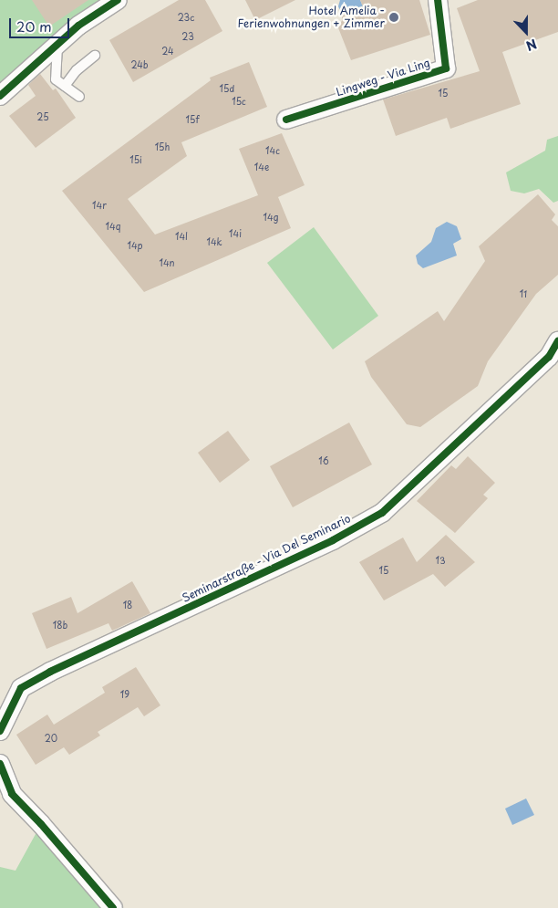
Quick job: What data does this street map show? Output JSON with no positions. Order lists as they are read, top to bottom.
{
  "streets": {
    "street": ["Lingweg - Via Ling", "Seminarstraße - Via Del Seminario"]
  },
  "places": ["Hotel Amelia - Ferienwohnungen + Zimmer"],
  "house_numbers": [
    "23c",
    "23",
    "24",
    "24b",
    "15d",
    "15",
    "15c",
    "25",
    "15f",
    "15h",
    "14c",
    "15i",
    "14e",
    "14r",
    "14g",
    "14q",
    "14i",
    "14l",
    "14k",
    "14p",
    "14n",
    "11",
    "16",
    "13",
    "15",
    "18",
    "18b",
    "19",
    "20"
  ],
  "scale_bar": "20 m",
  "north": "bottom"
}
